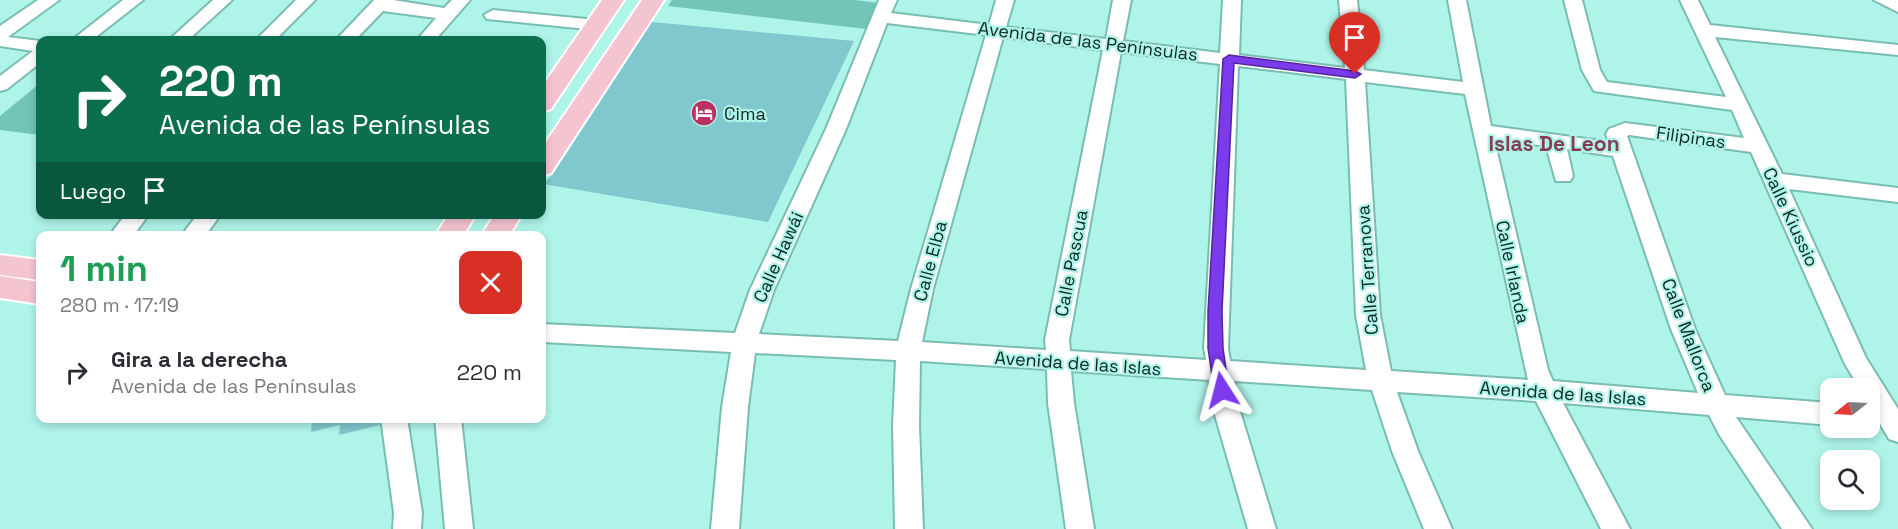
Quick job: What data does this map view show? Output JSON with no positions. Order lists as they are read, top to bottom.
{
  "streets": {
    "street": [
      "Avenida de las Penínsulas",
      "Filipinas",
      "Calle Kiussio",
      "Calle Hawái",
      "Calle Elba",
      "Calle Pascua",
      "Calle Terranova",
      "Calle Irlanda",
      "Calle Mallorca",
      "Avenida de las Islas"
    ]
  },
  "crossings": [
    ["Avenida de las Penínsulas", "Calle Hawái"],
    ["Avenida de las Penínsulas", "Calle Elba"],
    ["Avenida de las Penínsulas", "Calle Pascua"],
    ["Avenida de las Penínsulas", "Calle Terranova"],
    ["Avenida de las Penínsulas", "Calle Irlanda"],
    ["Filipinas", "Calle Kiussio"],
    ["Filipinas", "Calle Irlanda"],
    ["Filipinas", "Calle Mallorca"],
    ["Calle Hawái", "Avenida de las Islas"],
    ["Calle Elba", "Avenida de las Islas"],
    ["Calle Pascua", "Avenida de las Islas"],
    ["Calle Terranova", "Avenida de las Islas"],
    ["Calle Irlanda", "Avenida de las Islas"],
    ["Calle Mallorca", "Avenida de las Islas"]
  ],
  "districts": ["Islas De Leon"],
  "places": {
    "hotel": ["Cima"]
  },
  "north": "left",
  "page": {
    "turn": ["220 m", "Avenida de las Penínsulas"],
    "then": "Luego",
    "heading": ["1 min", "280 m · 17:19"],
    "list": [
      {
        "name": "Gira a la derecha",
        "note": "Avenida de las Penínsulas",
        "value": "220 m"
      }
    ]
  }
}
